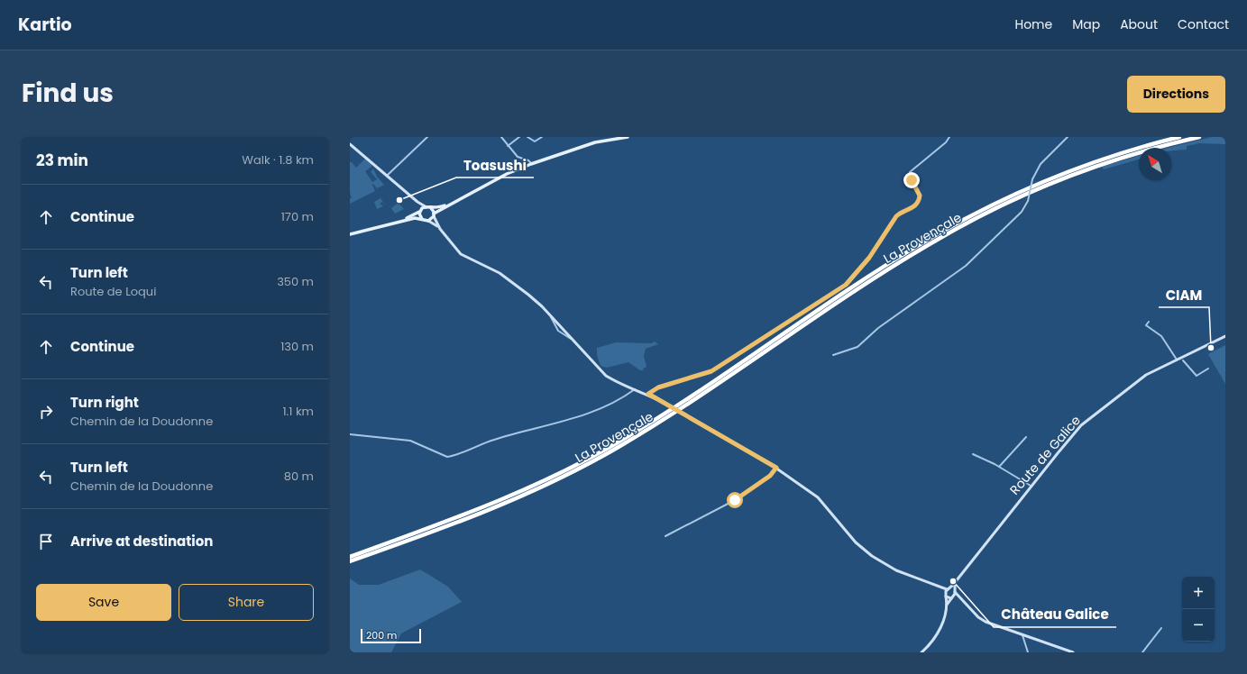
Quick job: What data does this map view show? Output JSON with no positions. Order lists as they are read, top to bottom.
{
  "streets": {
    "highway": ["La Provençale"],
    "street": ["Route de Galice"]
  },
  "places": ["Toasushi", "CIAM", "Château Galice"],
  "scale_bar": "200 m",
  "north": "top left",
  "page": {
    "header": "Kartio",
    "nav": [
      "Home",
      "Map",
      "About",
      "Contact"
    ],
    "title": "Find us",
    "buttons": [
      "Directions",
      ["Save", "Share"]
    ],
    "heading": ["23 min", "Walk · 1.8 km"],
    "list": [
      ["Continue", "170 m"],
      ["Turn left", "Route de Loqui", "350 m"],
      ["Continue", "130 m"],
      ["Turn right", "Chemin de la Doudonne", "1.1 km"],
      ["Turn left", "Chemin de la Doudonne", "80 m"],
      "Arrive at destination"
    ],
    "map_buttons": ["+", "−"],
    "scale": "200 m"
  }
}
